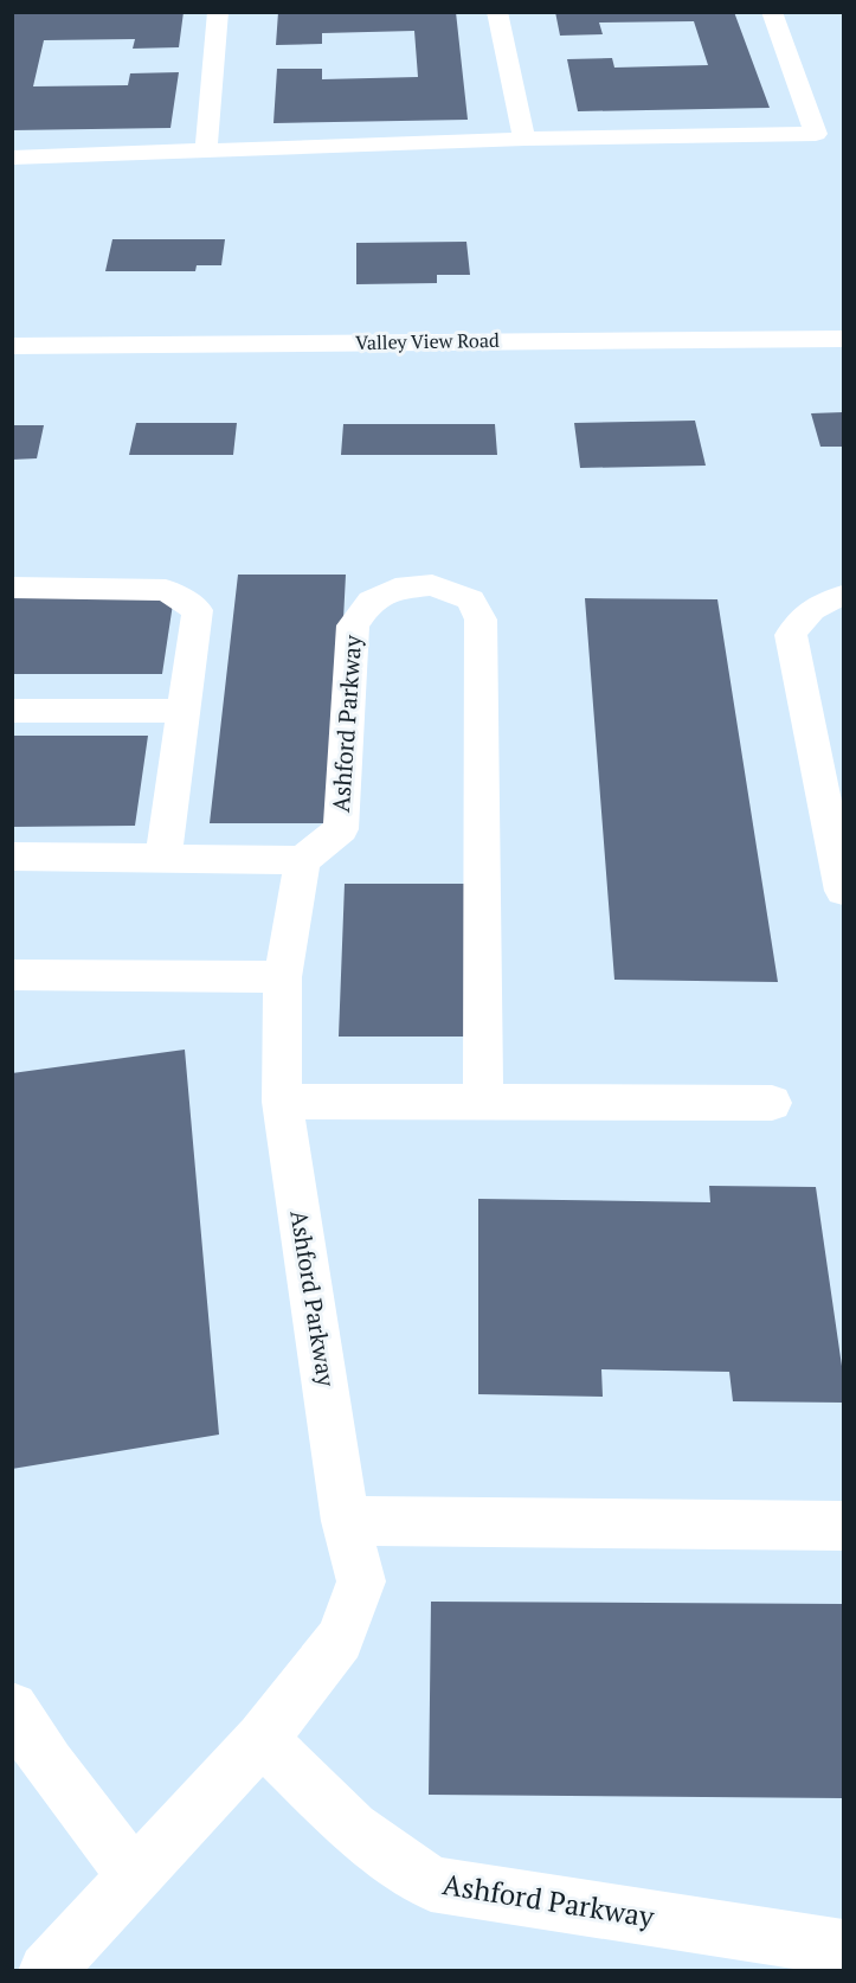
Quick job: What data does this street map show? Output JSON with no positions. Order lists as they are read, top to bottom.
{
  "streets": {
    "street": ["Valley View Road", "Ashford Parkway"]
  }
}
